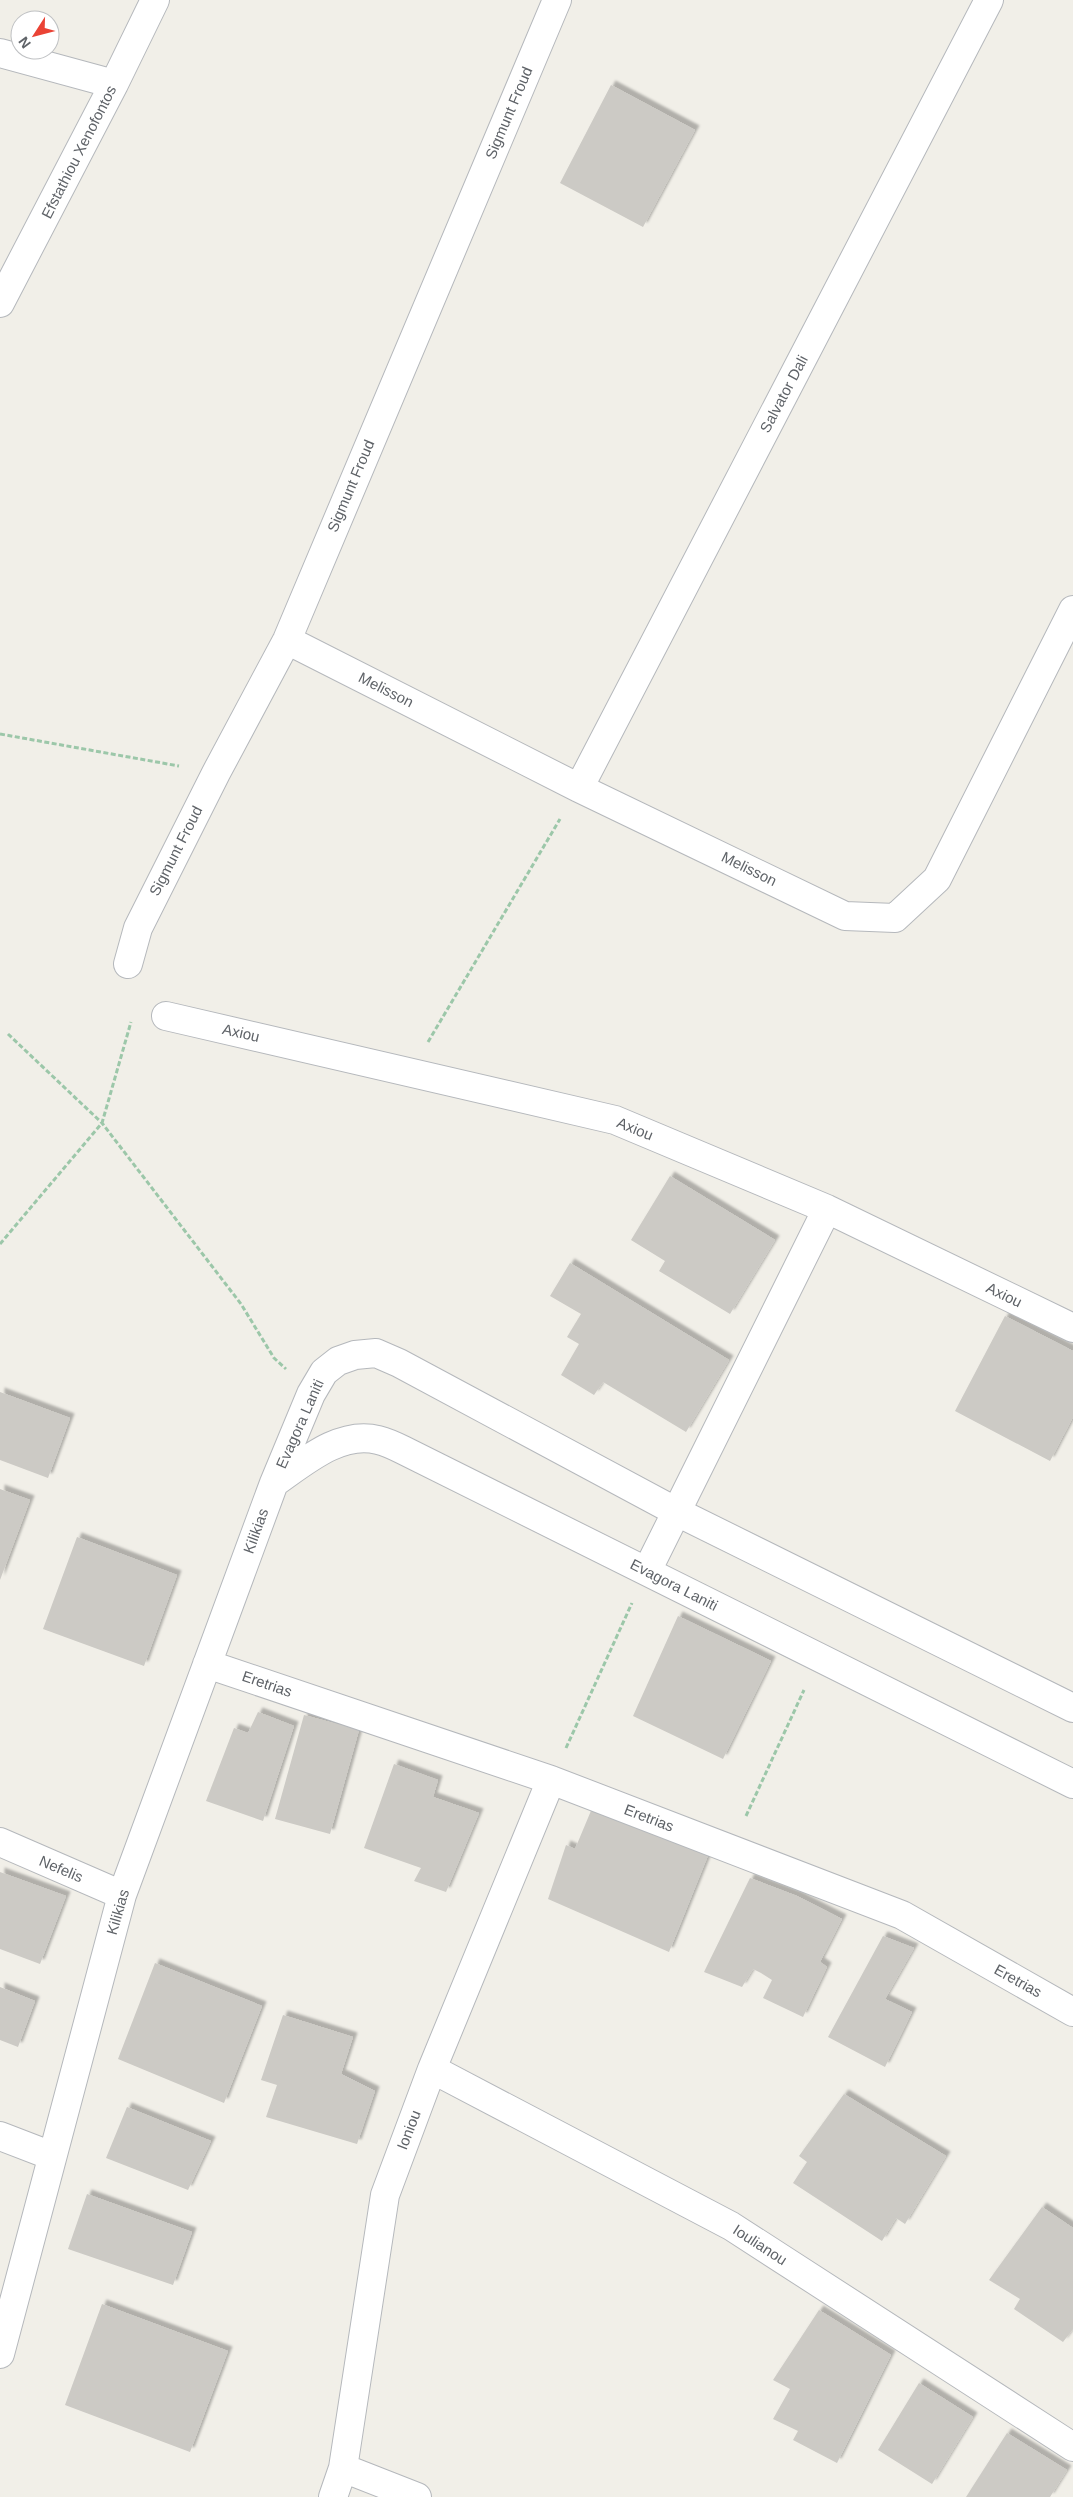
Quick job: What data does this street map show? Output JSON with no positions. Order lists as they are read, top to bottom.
{
  "streets": {
    "street": [
      "Sigmunt Froud",
      "Efstathiou Xenofontos",
      "Salvator Dali",
      "Melisson",
      "Axiou",
      "Evagora Laniti",
      "Kilikias",
      "Eretrias",
      "Nefelis",
      "Ioniou",
      "Ioulianou"
    ]
  },
  "crossings": [
    ["Sigmunt Froud", "Melisson"],
    ["Salvator Dali", "Melisson"],
    ["Evagora Laniti", "Kilikias"],
    ["Kilikias", "Eretrias"],
    ["Kilikias", "Nefelis"],
    ["Eretrias", "Ioniou"],
    ["Ioniou", "Ioulianou"]
  ],
  "north": "bottom left"
}
